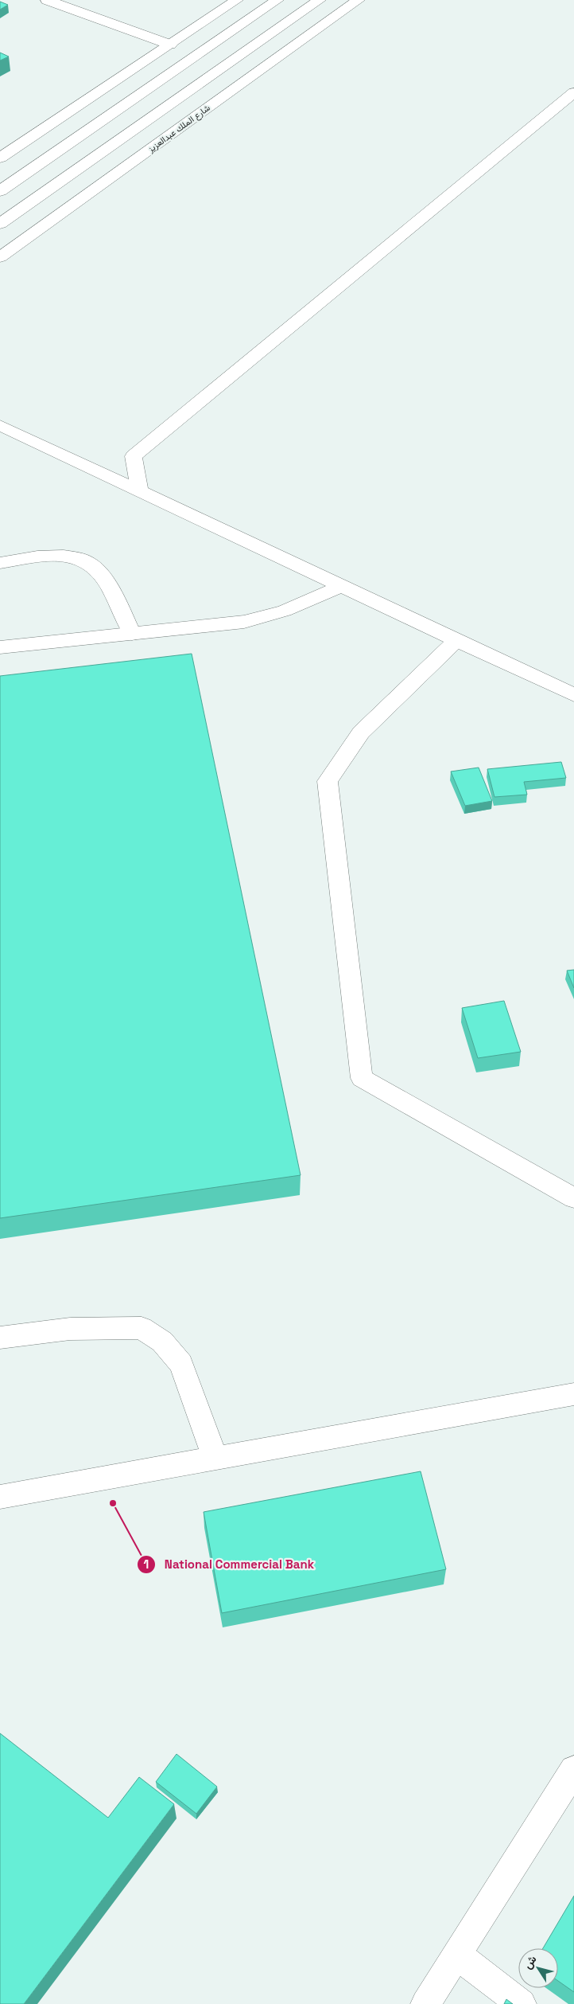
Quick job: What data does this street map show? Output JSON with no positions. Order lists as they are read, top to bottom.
{
  "streets": {
    "street": ["شارع الملك عبدالعزيز"]
  },
  "places": ["National Commercial Bank"],
  "north": "top left"
}
